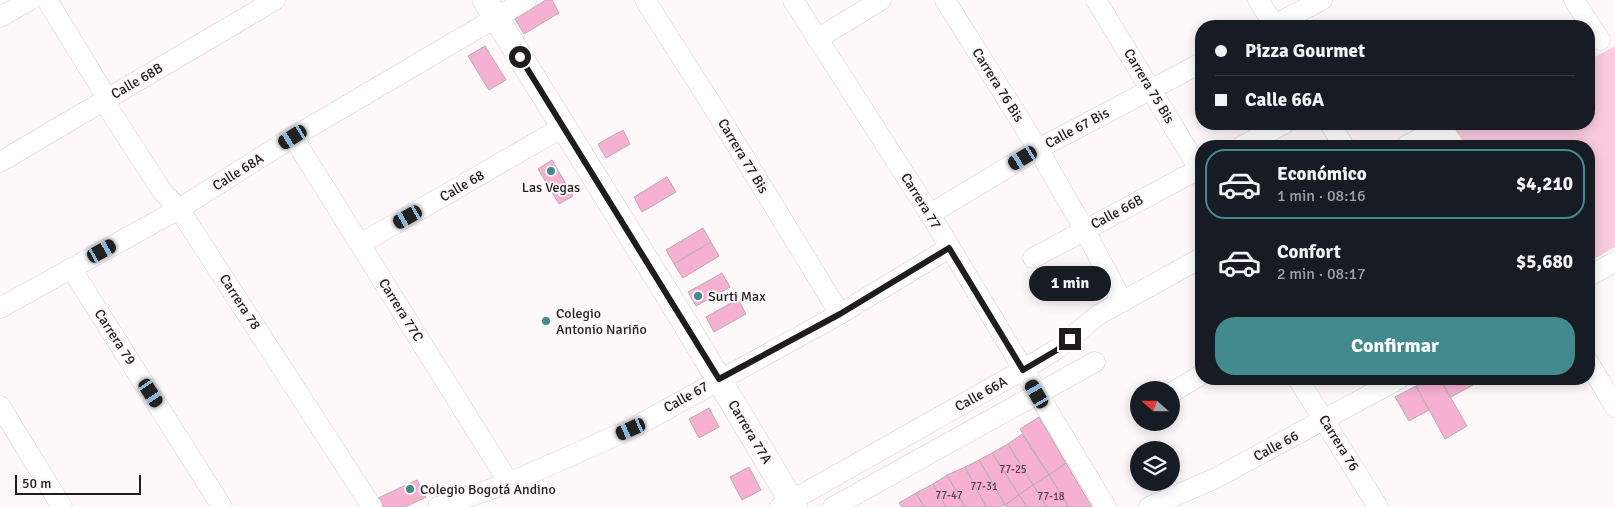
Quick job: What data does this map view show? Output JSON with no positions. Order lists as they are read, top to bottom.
{
  "streets": {
    "main road": ["Carrera 77A"],
    "street": [
      "Calle 68B",
      "Carrera 76 Bis",
      "Carrera 75 Bis",
      "Calle 67 Bis",
      "Carrera 77 Bis",
      "Calle 68A",
      "Calle 68",
      "Carrera 77",
      "Calle 66B",
      "Carrera 78",
      "Carrera 77C",
      "Carrera 79",
      "Calle 66A",
      "Calle 67",
      "Carrera 76",
      "Calle 66"
    ]
  },
  "crossings": [
    ["Calle 68B", "Carrera 78"],
    ["Carrera 76 Bis", "Calle 67 Bis"],
    ["Carrera 76 Bis", "Calle 66B"],
    ["Carrera 76 Bis", "Calle 66A"],
    ["Carrera 75 Bis", "Calle 67 Bis"],
    ["Calle 67 Bis", "Carrera 77"],
    ["Carrera 77 Bis", "Calle 67"],
    ["Calle 68A", "Carrera 78"],
    ["Calle 68A", "Carrera 77C"],
    ["Calle 68A", "Carrera 79"],
    ["Calle 68A", "Carrera 77A"],
    ["Calle 68", "Carrera 77C"],
    ["Calle 68", "Carrera 77A"],
    ["Carrera 77", "Calle 66A"],
    ["Carrera 77", "Calle 67"],
    ["Carrera 77C", "Calle 67"],
    ["Calle 66A", "Carrera 77A"],
    ["Calle 67", "Carrera 77A"],
    ["Carrera 76", "Calle 66"]
  ],
  "places": [
    "Las Vegas",
    "Surti Max",
    "Colegio Antonio Nariño",
    "Colegio Bogotá Andino"
  ],
  "house_numbers": [
    "77-25",
    "77-31",
    "77-47",
    "77-18"
  ],
  "scale_bar": "50 m",
  "north": "left",
  "page": {
    "banner": ["Pizza Gourmet", "Calle 66A"],
    "list": [
      {
        "name": "Económico",
        "note": "1 min · 08:16",
        "value": "$4,210"
      },
      {
        "name": "Confort",
        "note": "2 min · 08:17",
        "value": "$5,680"
      }
    ],
    "bubble": "1 min",
    "buttons": "Confirmar",
    "scale": "50 m"
  }
}
